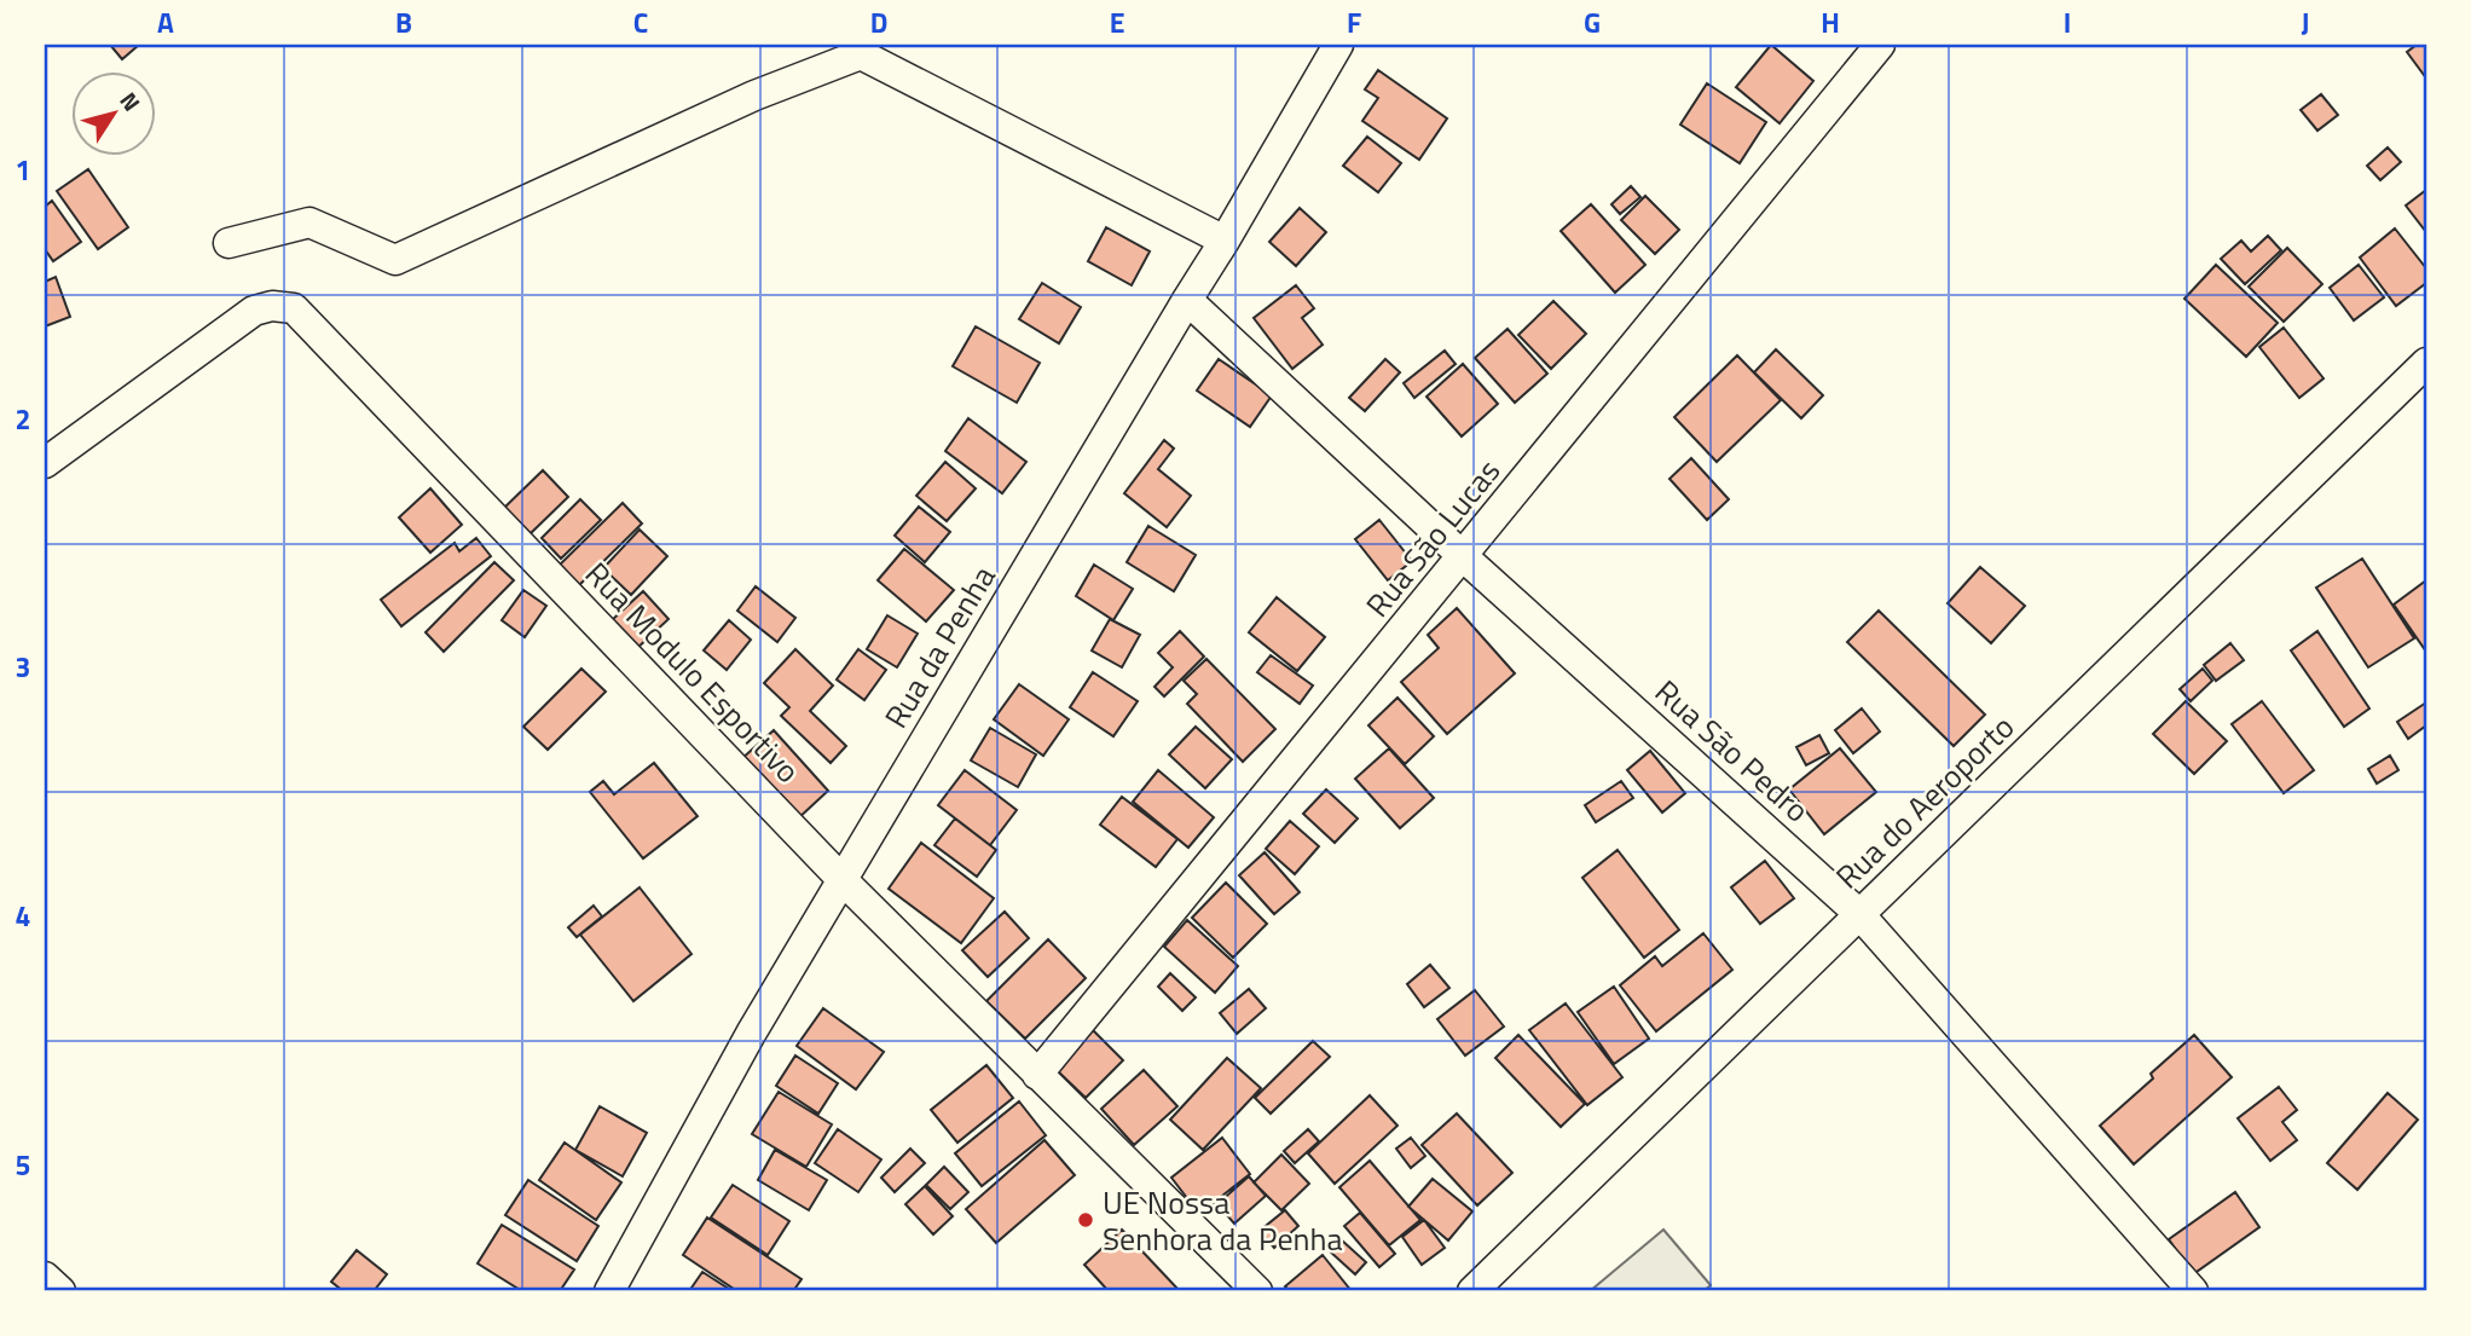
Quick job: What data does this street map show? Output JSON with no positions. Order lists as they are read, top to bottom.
{
  "streets": {
    "street": [
      "Rua São Lucas",
      "Rua da Penha",
      "Rua Modulo Esportivo",
      "Rua São Pedro",
      "Rua do Aeroporto"
    ]
  },
  "crossings": [
    ["Rua São Lucas", "Rua Modulo Esportivo"],
    ["Rua São Lucas", "Rua São Pedro"],
    ["Rua da Penha", "Rua Modulo Esportivo"],
    ["Rua da Penha", "Rua São Pedro"],
    ["Rua São Pedro", "Rua do Aeroporto"]
  ],
  "places": ["UE Nossa Senhora da Penha"],
  "north": "top right",
  "grid": {
    "columns": [
      "A",
      "B",
      "C",
      "D",
      "E",
      "F",
      "G",
      "H",
      "I",
      "J"
    ],
    "rows": [
      "1",
      "2",
      "3",
      "4",
      "5"
    ]
  }
}
